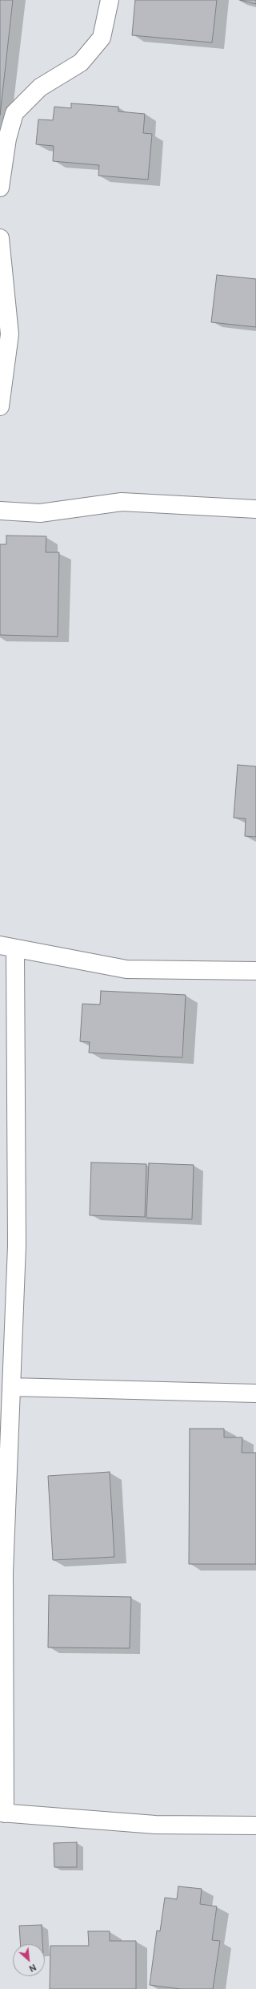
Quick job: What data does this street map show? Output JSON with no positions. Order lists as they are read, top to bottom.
{
  "north": "bottom right"
}
